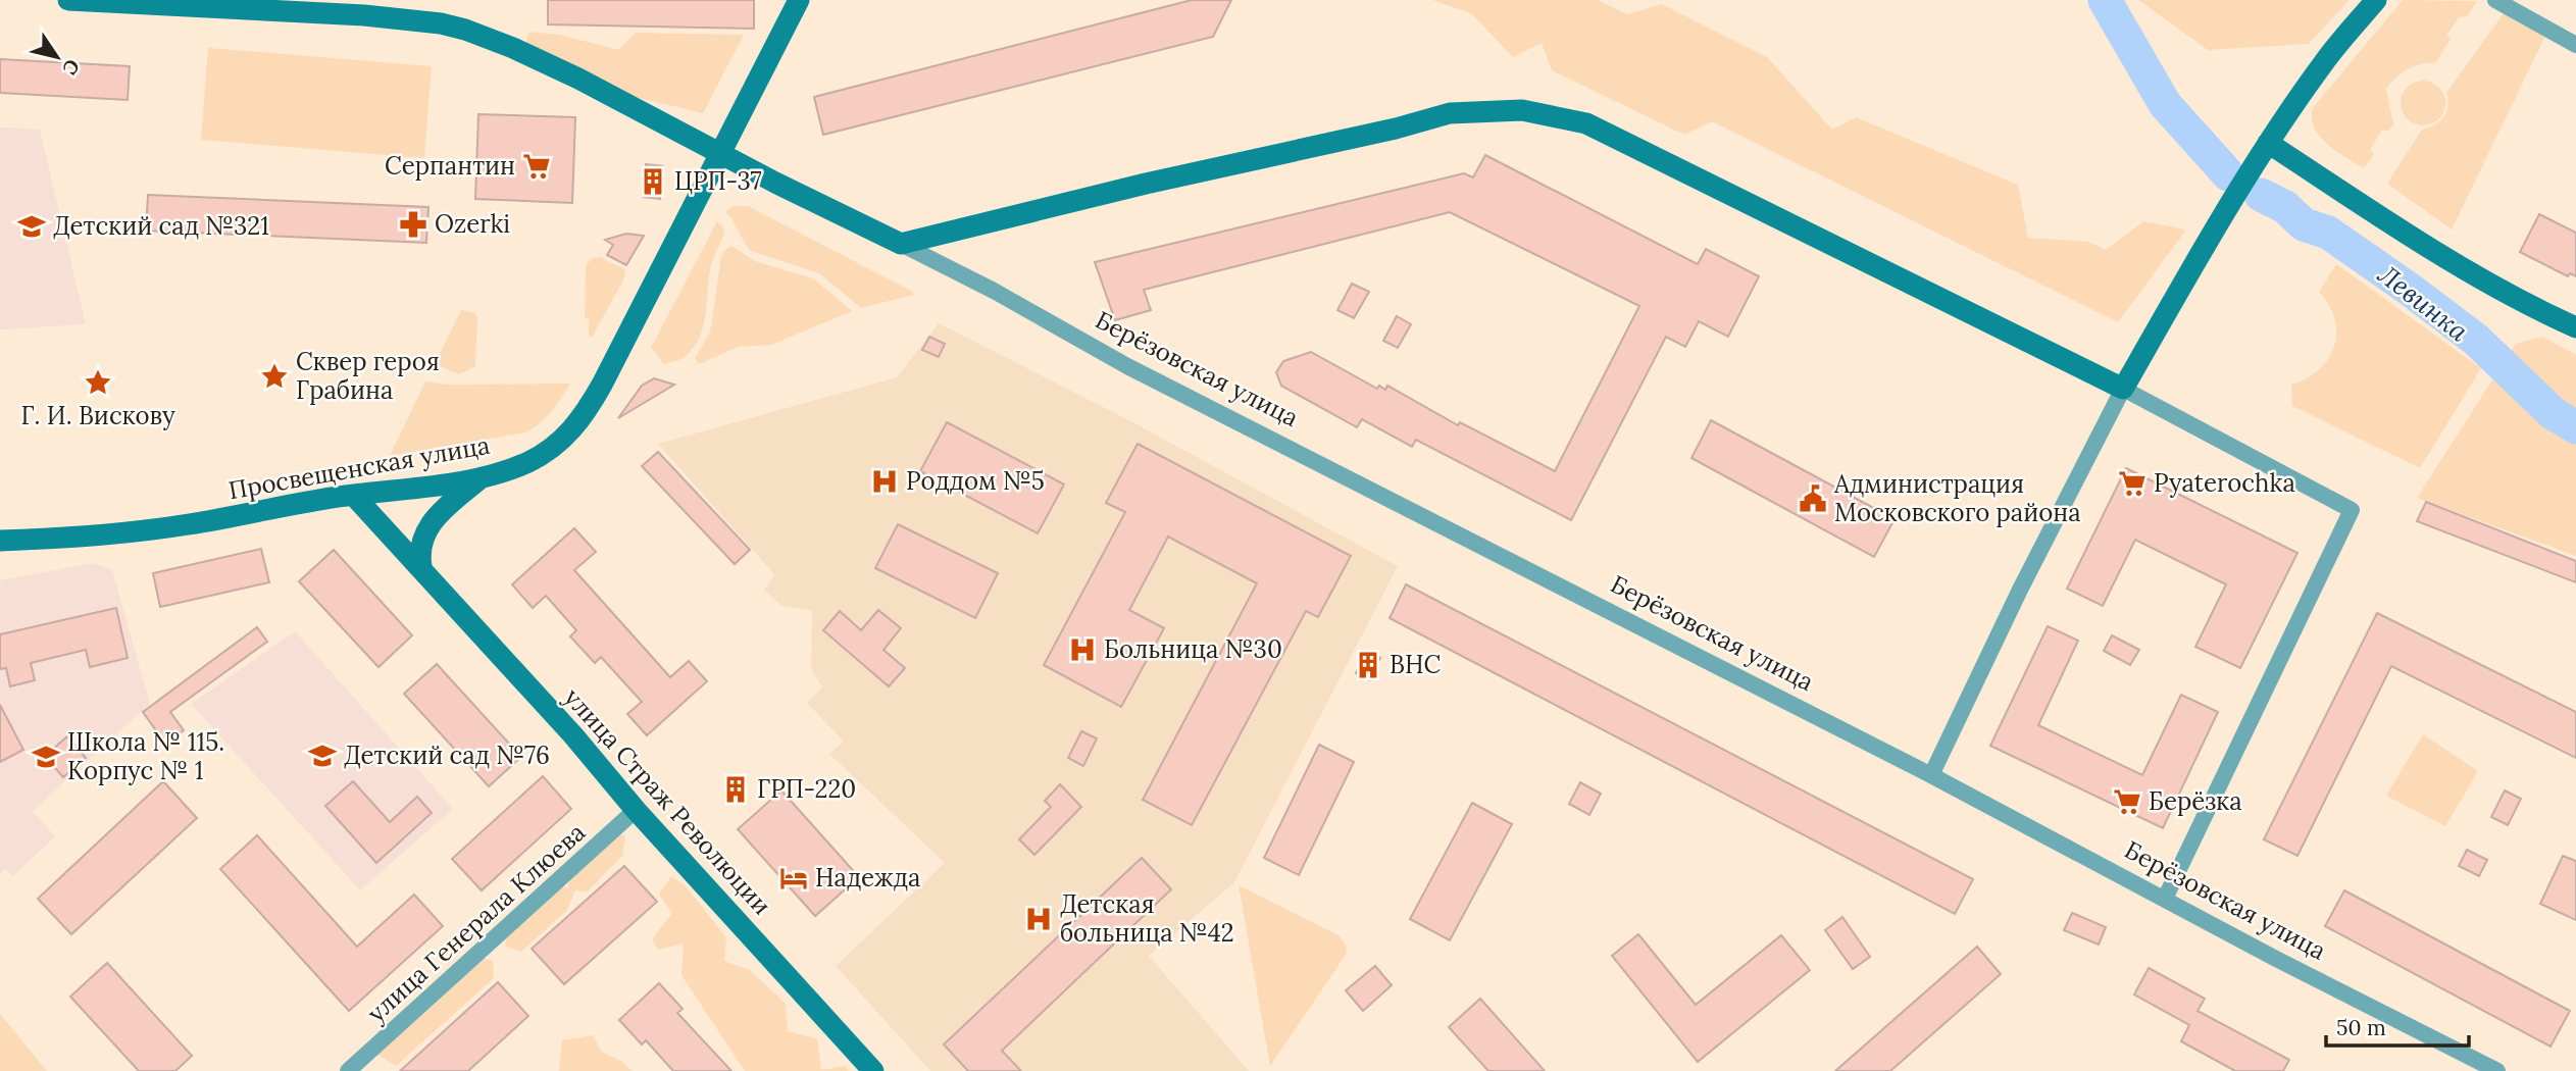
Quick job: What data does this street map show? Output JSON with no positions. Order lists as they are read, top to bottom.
{
  "streets": {
    "street": [
      "Берёзовская улица",
      "Просвещенская улица",
      "улица Страж Революции",
      "улица Генерала Клюева"
    ]
  },
  "crossings": [
    ["Просвещенская улица", "улица Страж Революции"],
    ["улица Страж Революции", "улица Генерала Клюева"]
  ],
  "water": ["Левинка"],
  "places": {
    "supermarket": ["Серпантин", "Pyaterochka", "Берёзка"],
    "building": ["ЦРП-37", "ВНС", "ГРП-220"],
    "pharmacy": ["Ozerki"],
    "school or university": ["Детский сад №321", "Детский сад №76", "Школа № 115. Корпус № 1"],
    "place": ["Сквер героя Грабина", "Г. И. Вискову"],
    "hospital": ["Роддом №5", "Больница №30", "Детская больница №42"],
    "public building": ["Администрация Московского района"],
    "hotel": ["Надежда"]
  },
  "scale_bar": "50 m",
  "north": "bottom right"
}
